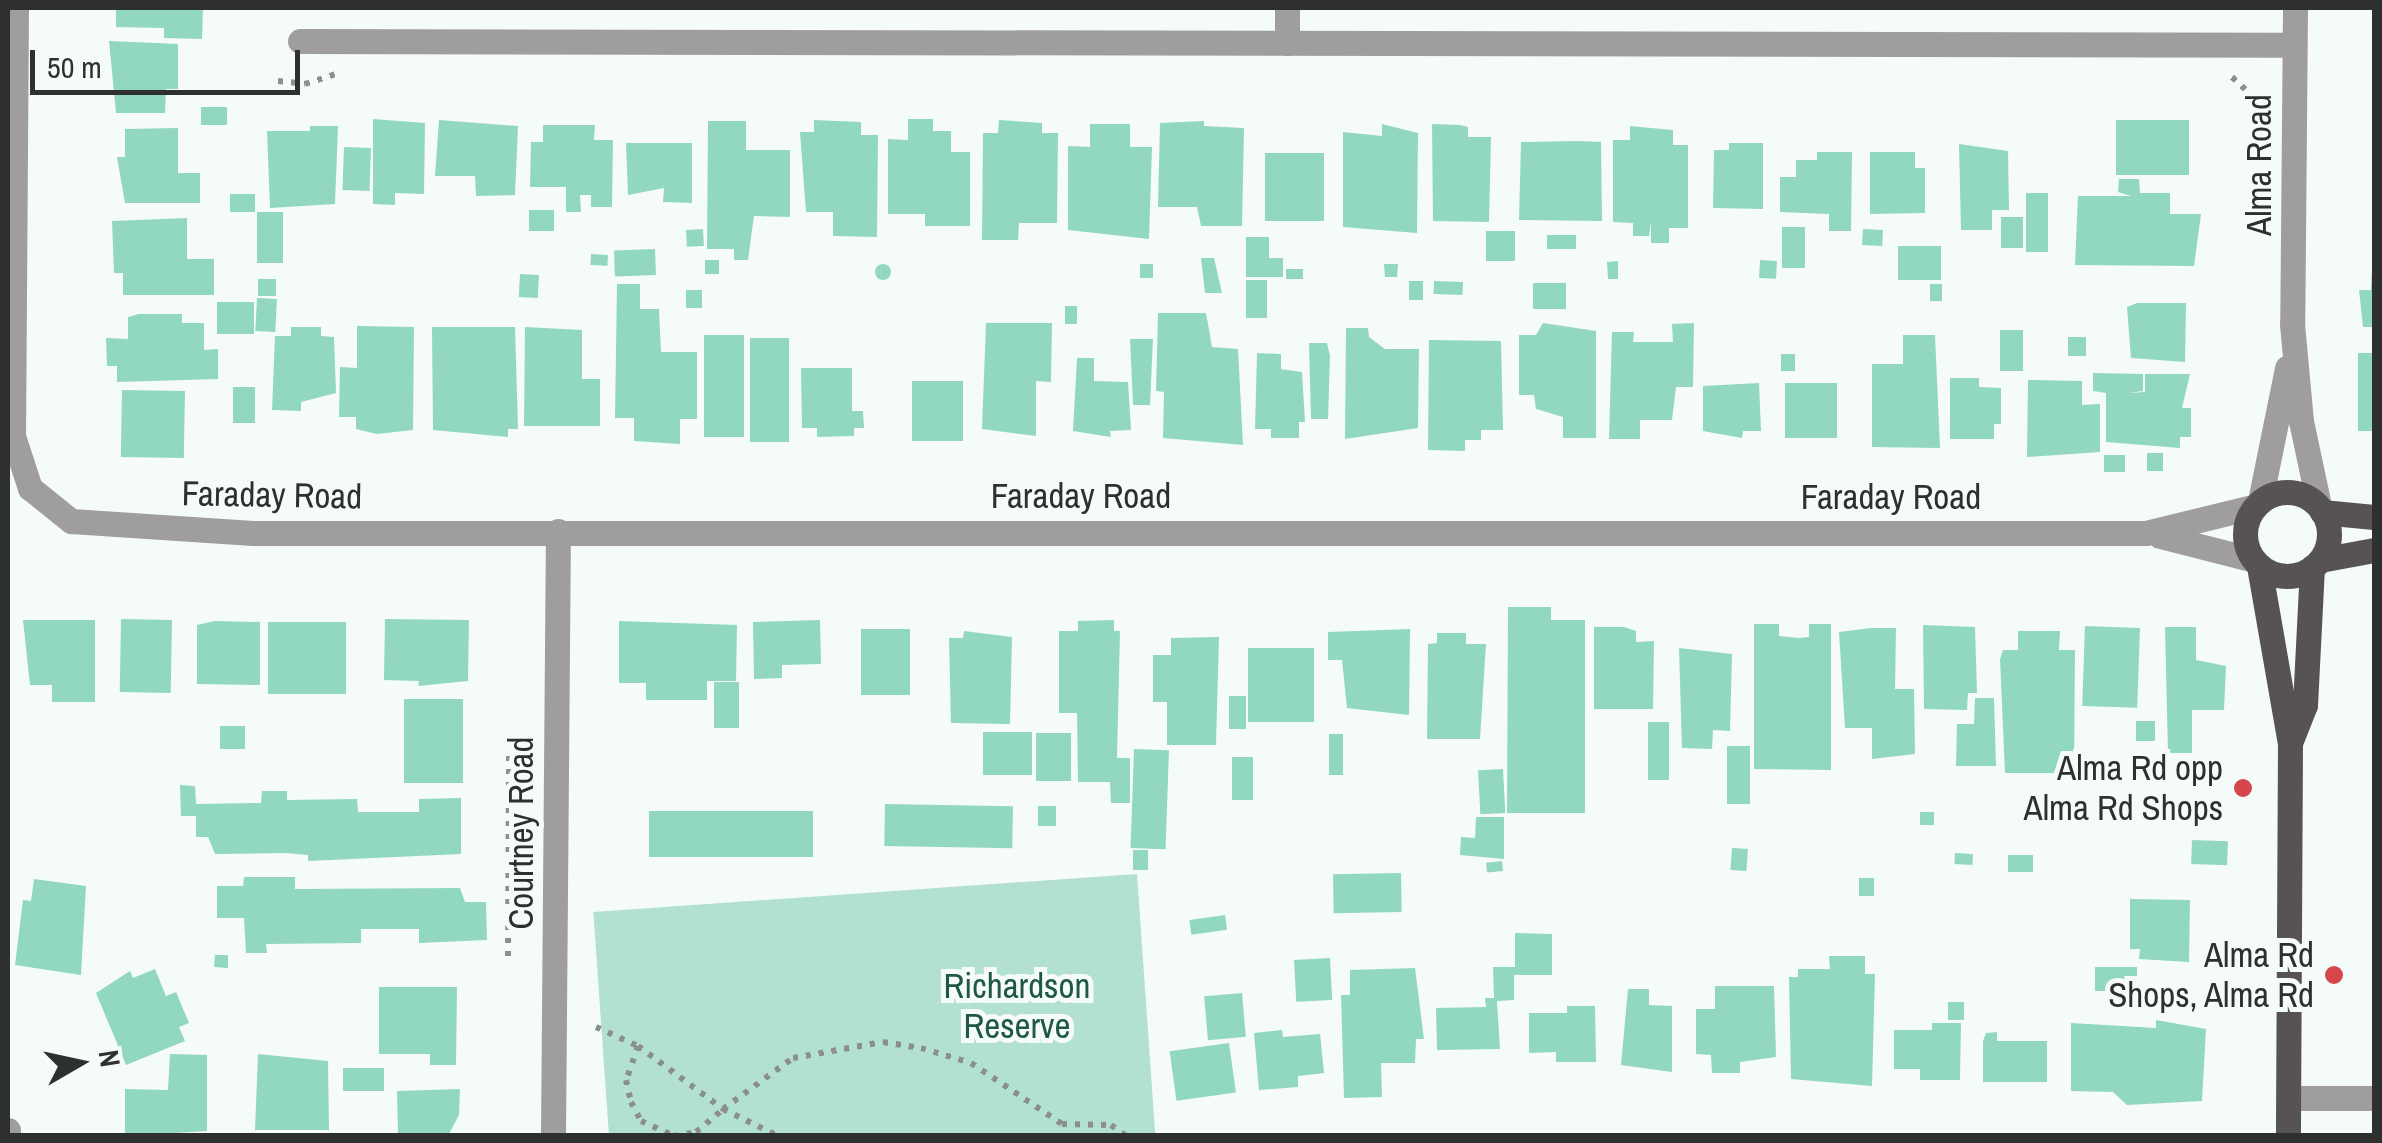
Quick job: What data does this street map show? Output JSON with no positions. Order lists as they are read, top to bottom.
{
  "streets": {
    "street": ["Alma Road", "Faraday Road", "Courtney Road"]
  },
  "crossings": [
    ["Alma Road", "Faraday Road"],
    ["Faraday Road", "Courtney Road"]
  ],
  "parks": ["Richardson Reserve"],
  "places": ["Alma Rd opp Alma Rd Shops", "Alma Rd Shops, Alma Rd"],
  "scale_bar": "50 m",
  "north": "right"
}
